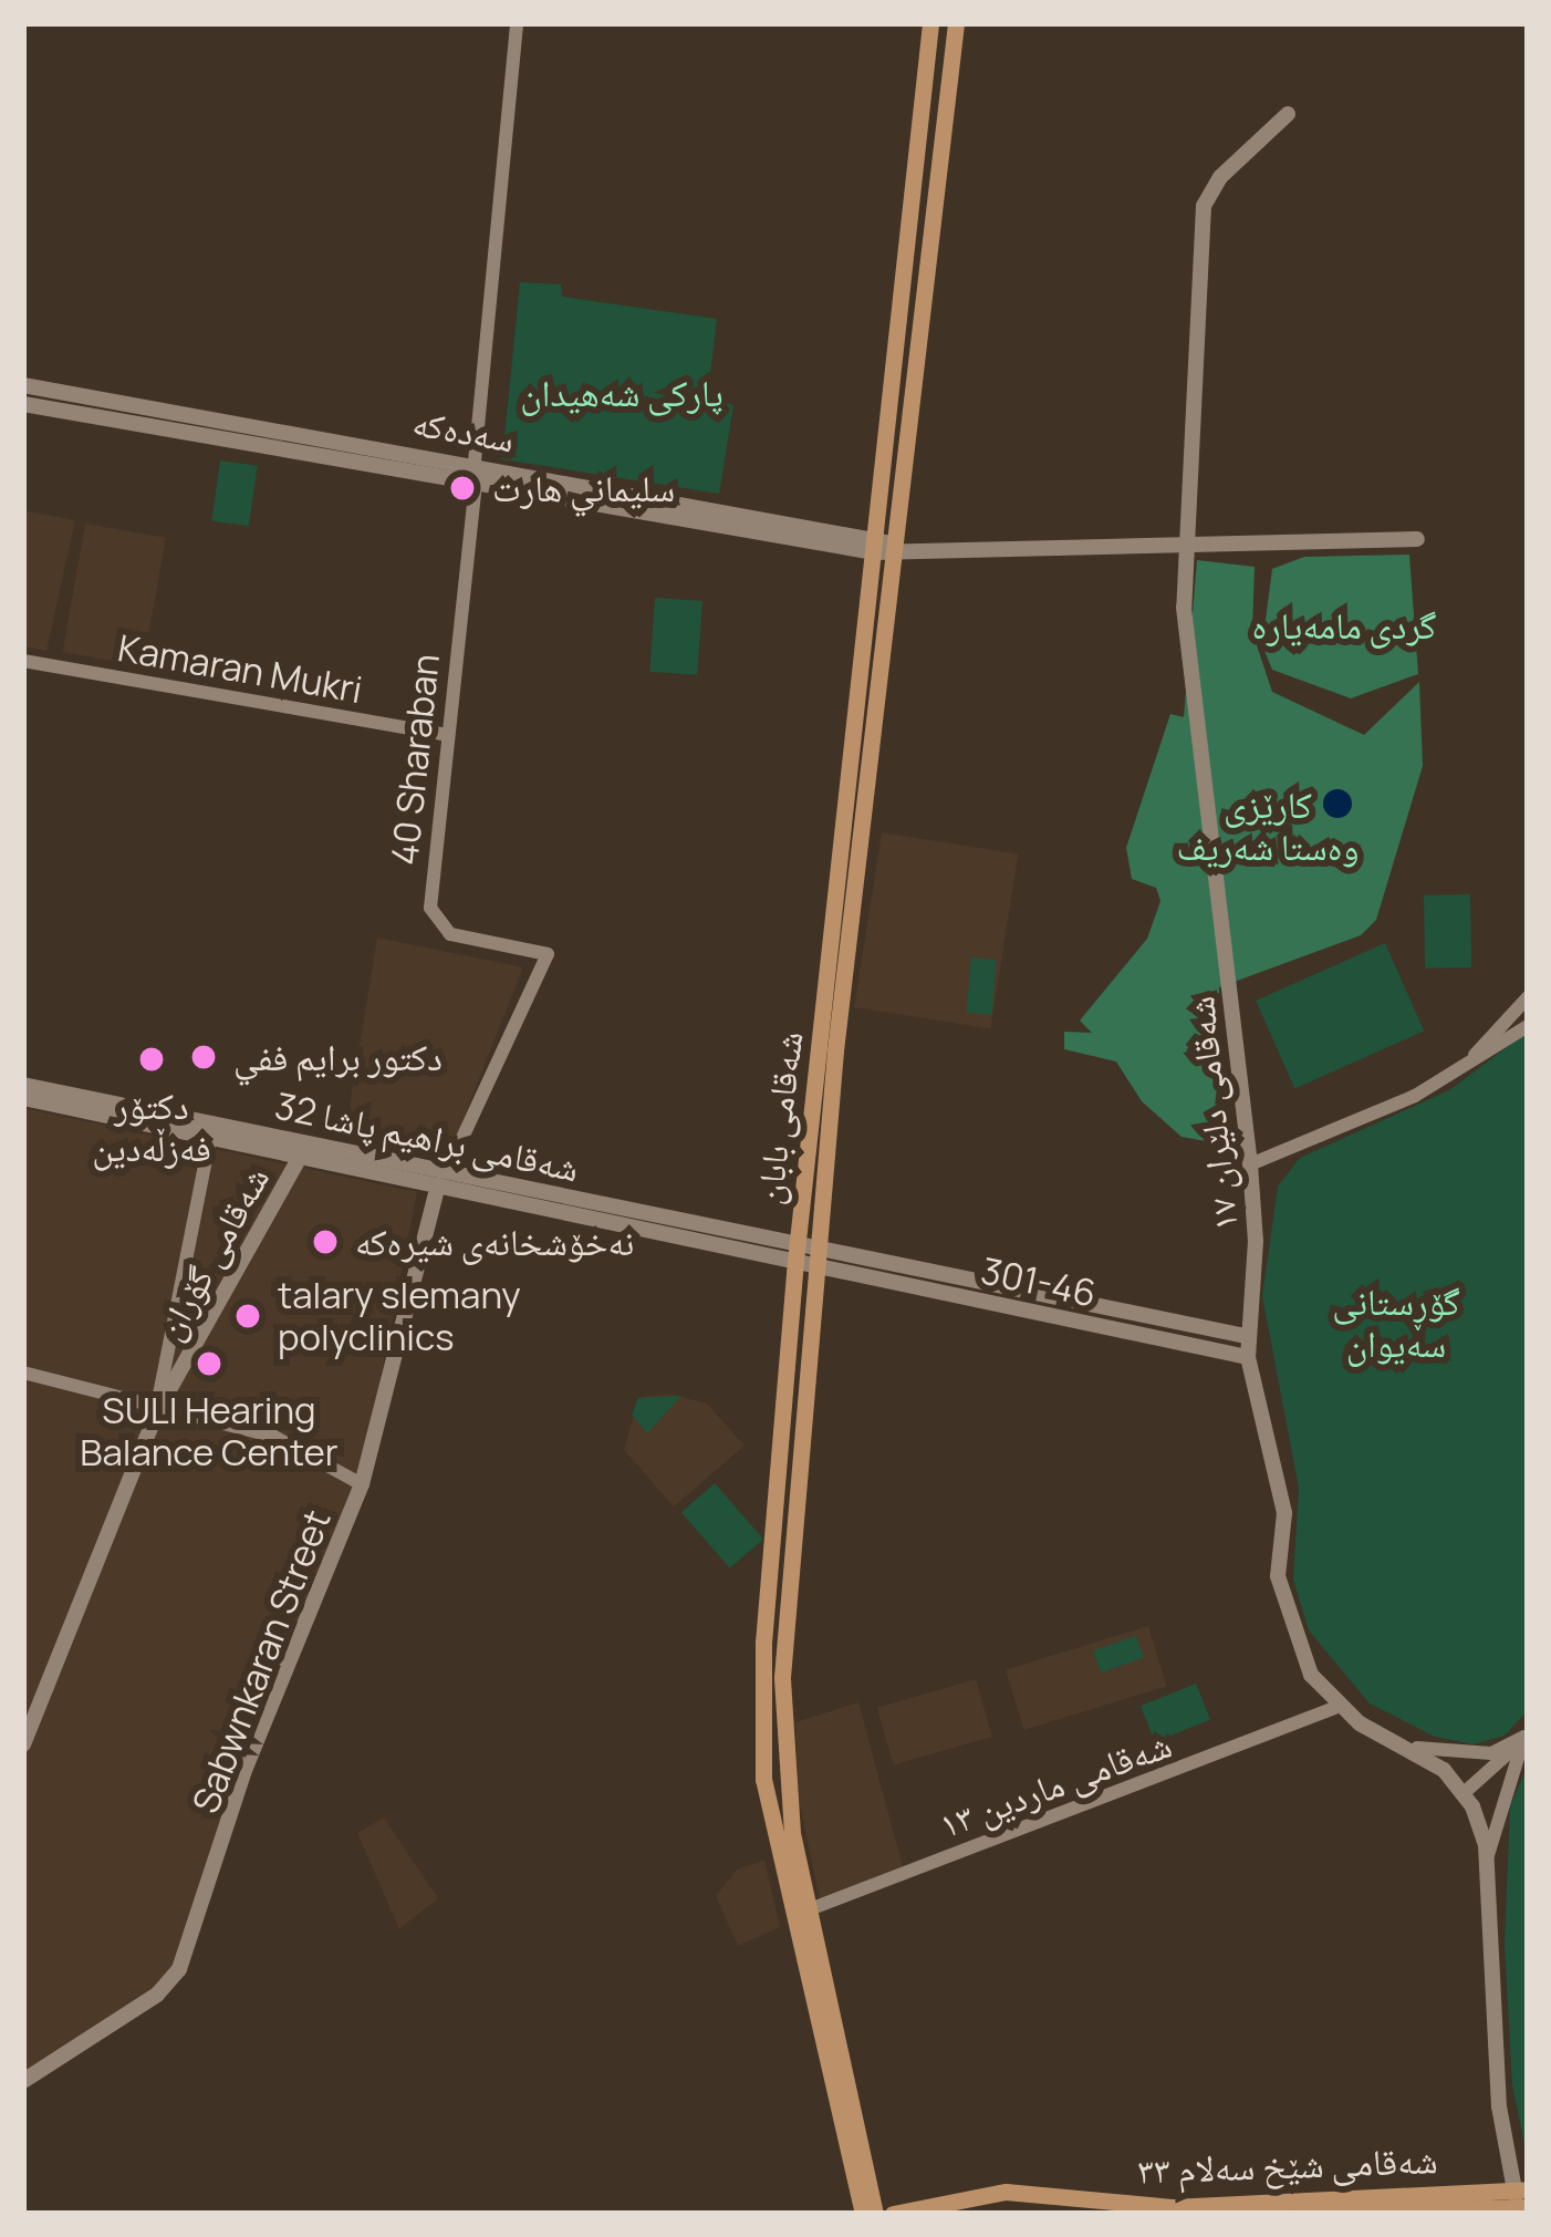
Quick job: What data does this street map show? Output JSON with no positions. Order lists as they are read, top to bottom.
{
  "streets": {
    "main road": [
      "سەدەکە",
      "شەقامی دلێران ١٧",
      "شەقامی بابان",
      "شەقامی براهیم پاشا 32",
      "شەقامی گۆران",
      "301-46",
      "Sabwnkaran Street",
      "شەقامی شێخ سەلام ٣٣"
    ],
    "street": ["Kamaran Mukri", "40 Sharaban", "شەقامی ماردین ١٣"]
  },
  "crossings": [
    ["سەدەکە", "40 Sharaban"],
    ["سەدەکە", "شەقامی بابان"],
    ["Kamaran Mukri", "40 Sharaban"],
    ["40 Sharaban", "شەقامی براهیم پاشا 32"],
    ["40 Sharaban", "Sabwnkaran Street"],
    ["شەقامی دلێران ١٧", "301-46"],
    ["شەقامی دلێران ١٧", "شەقامی ماردین ١٣"],
    ["شەقامی دلێران ١٧", "شەقامی شێخ سەلام ٣٣"],
    ["شەقامی بابان", "شەقامی براهیم پاشا 32"],
    ["شەقامی بابان", "شەقامی ماردین ١٣"],
    ["شەقامی براهیم پاشا 32", "شەقامی گۆران"],
    ["شەقامی براهیم پاشا 32", "301-46"],
    ["شەقامی براهیم پاشا 32", "Sabwnkaran Street"]
  ],
  "parks": [
    "پارکی شەهیدان",
    "گردی مامەیارە",
    "کارێزی وەستا شەریف",
    "گۆڕستانی سەیوان"
  ],
  "places": [
    "سليماني هارت",
    "دكتور برايم ففي",
    "دکتۆر فەزڵەدین",
    "نەخۆشخانەی شیرەکە",
    "talary slemany polyclinics",
    "SULI Hearing Balance Center"
  ]
}
